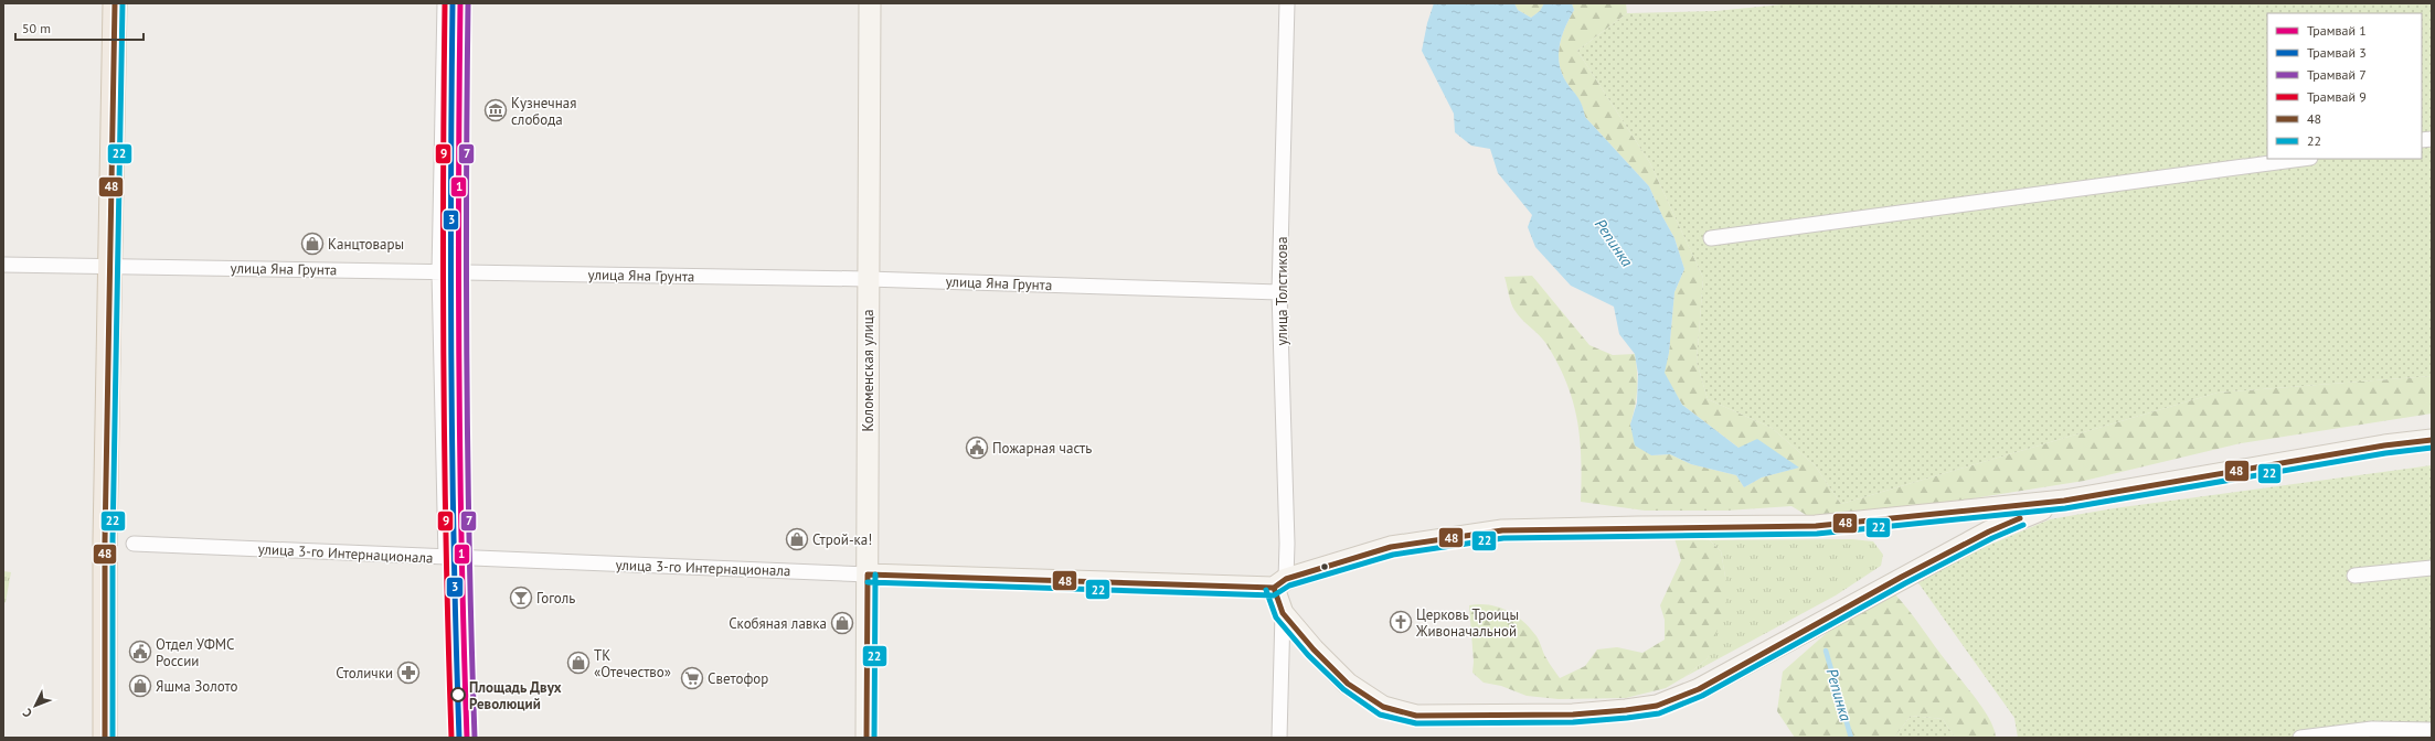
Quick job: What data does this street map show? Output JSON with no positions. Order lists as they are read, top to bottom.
{
  "streets": {
    "main road": ["Коломенская улица", "улица 3-го Интернационала"],
    "street": ["улица Яна Грунта", "улица Толстикова"]
  },
  "crossings": [
    ["улица Яна Грунта", "улица Толстикова"],
    ["улица Яна Грунта", "Коломенская улица"],
    ["улица Толстикова", "улица 3-го Интернационала"],
    ["Коломенская улица", "улица 3-го Интернационала"]
  ],
  "water": ["Репинка"],
  "places": {
    "museum": ["Кузнечная слобода"],
    "shop": [
      "Канцтовары",
      "Строй-ка!",
      "Скобяная лавка",
      "ТК «Отечество»",
      "Яшма Золото"
    ],
    "public building": ["Пожарная часть", "Отдел УФМС России"],
    "bar": ["Гоголь"],
    "church": ["Церковь Троицы Живоначальной"],
    "pharmacy": ["Столички"],
    "supermarket": ["Светофор"],
    "other": ["Площадь Двух Революций"]
  },
  "lines": [
    "tram line 1",
    "tram line 3",
    "tram line 7",
    "tram line 9",
    "transit line 48",
    "transit line 22"
  ],
  "legend": [
    "Трамвай 1",
    "Трамвай 3",
    "Трамвай 7",
    "Трамвай 9",
    "48",
    "22"
  ],
  "scale_bar": "50 m",
  "north": "bottom left"
}
